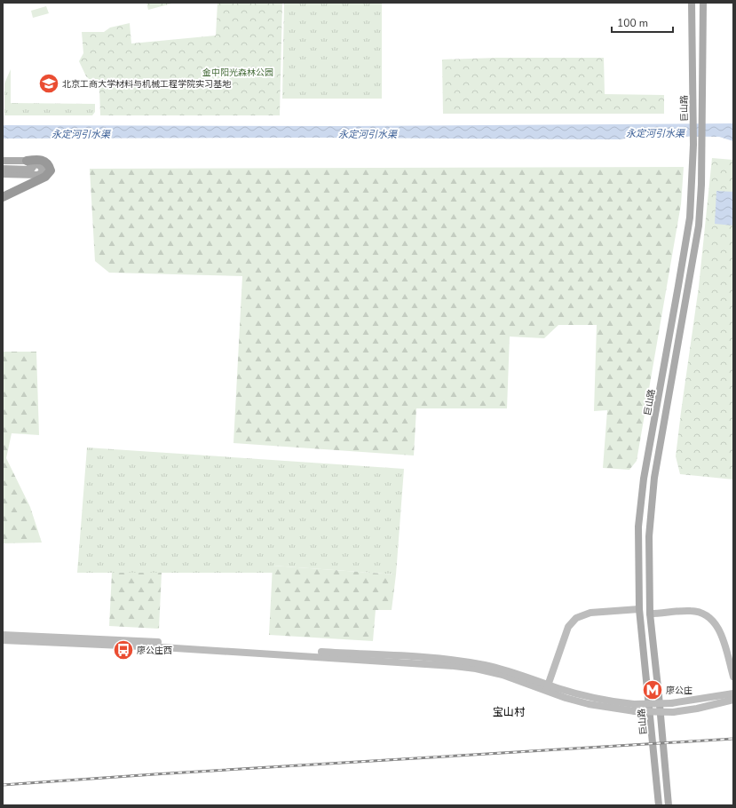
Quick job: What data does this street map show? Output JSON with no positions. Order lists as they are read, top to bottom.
{
  "streets": {
    "main road": ["巨山路"]
  },
  "districts": ["宝山村"],
  "water": ["永定河引水渠"],
  "parks": ["金中阳光森林公园"],
  "places": {
    "school or university": ["北京工商大学材料与机械工程学院实习基地"],
    "bus stop": ["廖公庄西"],
    "metro station": ["廖公庄"]
  },
  "scale_bar": "100 m"
}
